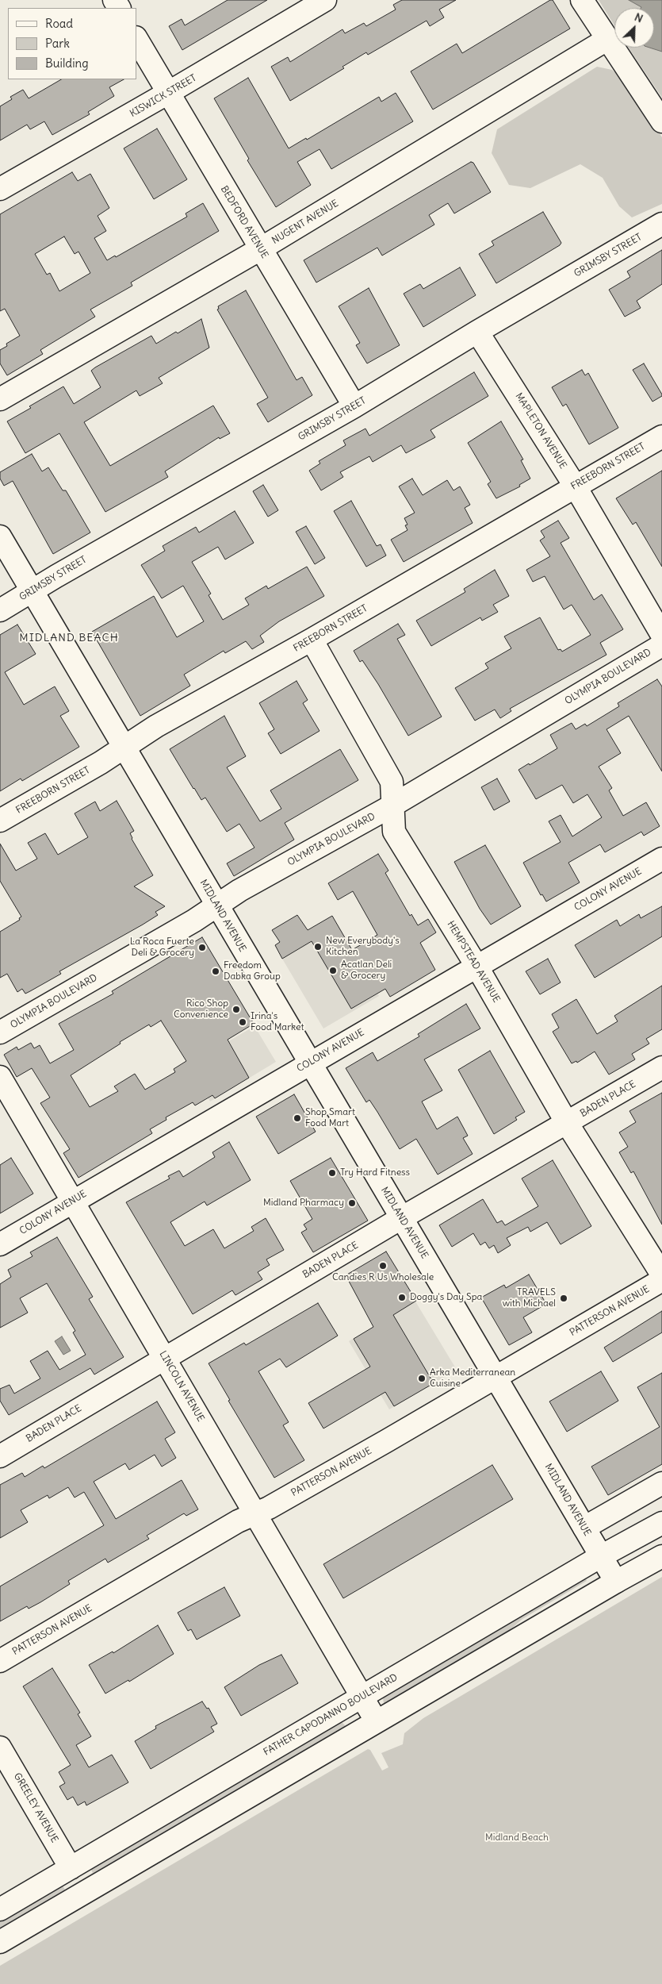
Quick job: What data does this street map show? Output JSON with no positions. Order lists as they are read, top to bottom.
{
  "streets": {
    "street": [
      "KISWICK STREET",
      "BEDFORD AVENUE",
      "NUGENT AVENUE",
      "GRIMSBY STREET",
      "MAPLETON AVENUE",
      "FREEBORN STREET",
      "OLYMPIA BOULEVARD",
      "COLONY AVENUE",
      "MIDLAND AVENUE",
      "HEMPSTEAD AVENUE",
      "BADEN PLACE",
      "PATTERSON AVENUE",
      "LINCOLN AVENUE",
      "FATHER CAPODANNO BOULEVARD",
      "GREELEY AVENUE"
    ]
  },
  "crossings": [
    ["KISWICK STREET", "BEDFORD AVENUE"],
    ["BEDFORD AVENUE", "NUGENT AVENUE"],
    ["BEDFORD AVENUE", "GRIMSBY STREET"],
    ["GRIMSBY STREET", "MAPLETON AVENUE"],
    ["GRIMSBY STREET", "MIDLAND AVENUE"],
    ["MAPLETON AVENUE", "FREEBORN STREET"],
    ["FREEBORN STREET", "MIDLAND AVENUE"],
    ["FREEBORN STREET", "HEMPSTEAD AVENUE"],
    ["OLYMPIA BOULEVARD", "MIDLAND AVENUE"],
    ["OLYMPIA BOULEVARD", "HEMPSTEAD AVENUE"],
    ["COLONY AVENUE", "MIDLAND AVENUE"],
    ["COLONY AVENUE", "HEMPSTEAD AVENUE"],
    ["COLONY AVENUE", "LINCOLN AVENUE"],
    ["MIDLAND AVENUE", "BADEN PLACE"],
    ["MIDLAND AVENUE", "PATTERSON AVENUE"],
    ["MIDLAND AVENUE", "FATHER CAPODANNO BOULEVARD"],
    ["HEMPSTEAD AVENUE", "BADEN PLACE"],
    ["BADEN PLACE", "LINCOLN AVENUE"],
    ["PATTERSON AVENUE", "LINCOLN AVENUE"],
    ["LINCOLN AVENUE", "FATHER CAPODANNO BOULEVARD"],
    ["FATHER CAPODANNO BOULEVARD", "GREELEY AVENUE"]
  ],
  "districts": ["MIDLAND BEACH"],
  "parks": ["Midland Beach"],
  "places": [
    "New Everybody's Kitchen",
    "La Roca Fuerte Deli & Grocery",
    "Acatlan Deli & Grocery",
    "Freedom Dabka Group",
    "Rico Shop Convenience",
    "Irina's Food Market",
    "Shop Smart Food Mart",
    "Try Hard Fitness",
    "Midland Pharmacy",
    "Candies R Us Wholesale",
    "Doggy's Day Spa",
    "TRAVELS with Michael",
    "Arka Mediterranean Cuisine"
  ],
  "legend": ["Road", "Park", "Building"],
  "north": "top right"
}
